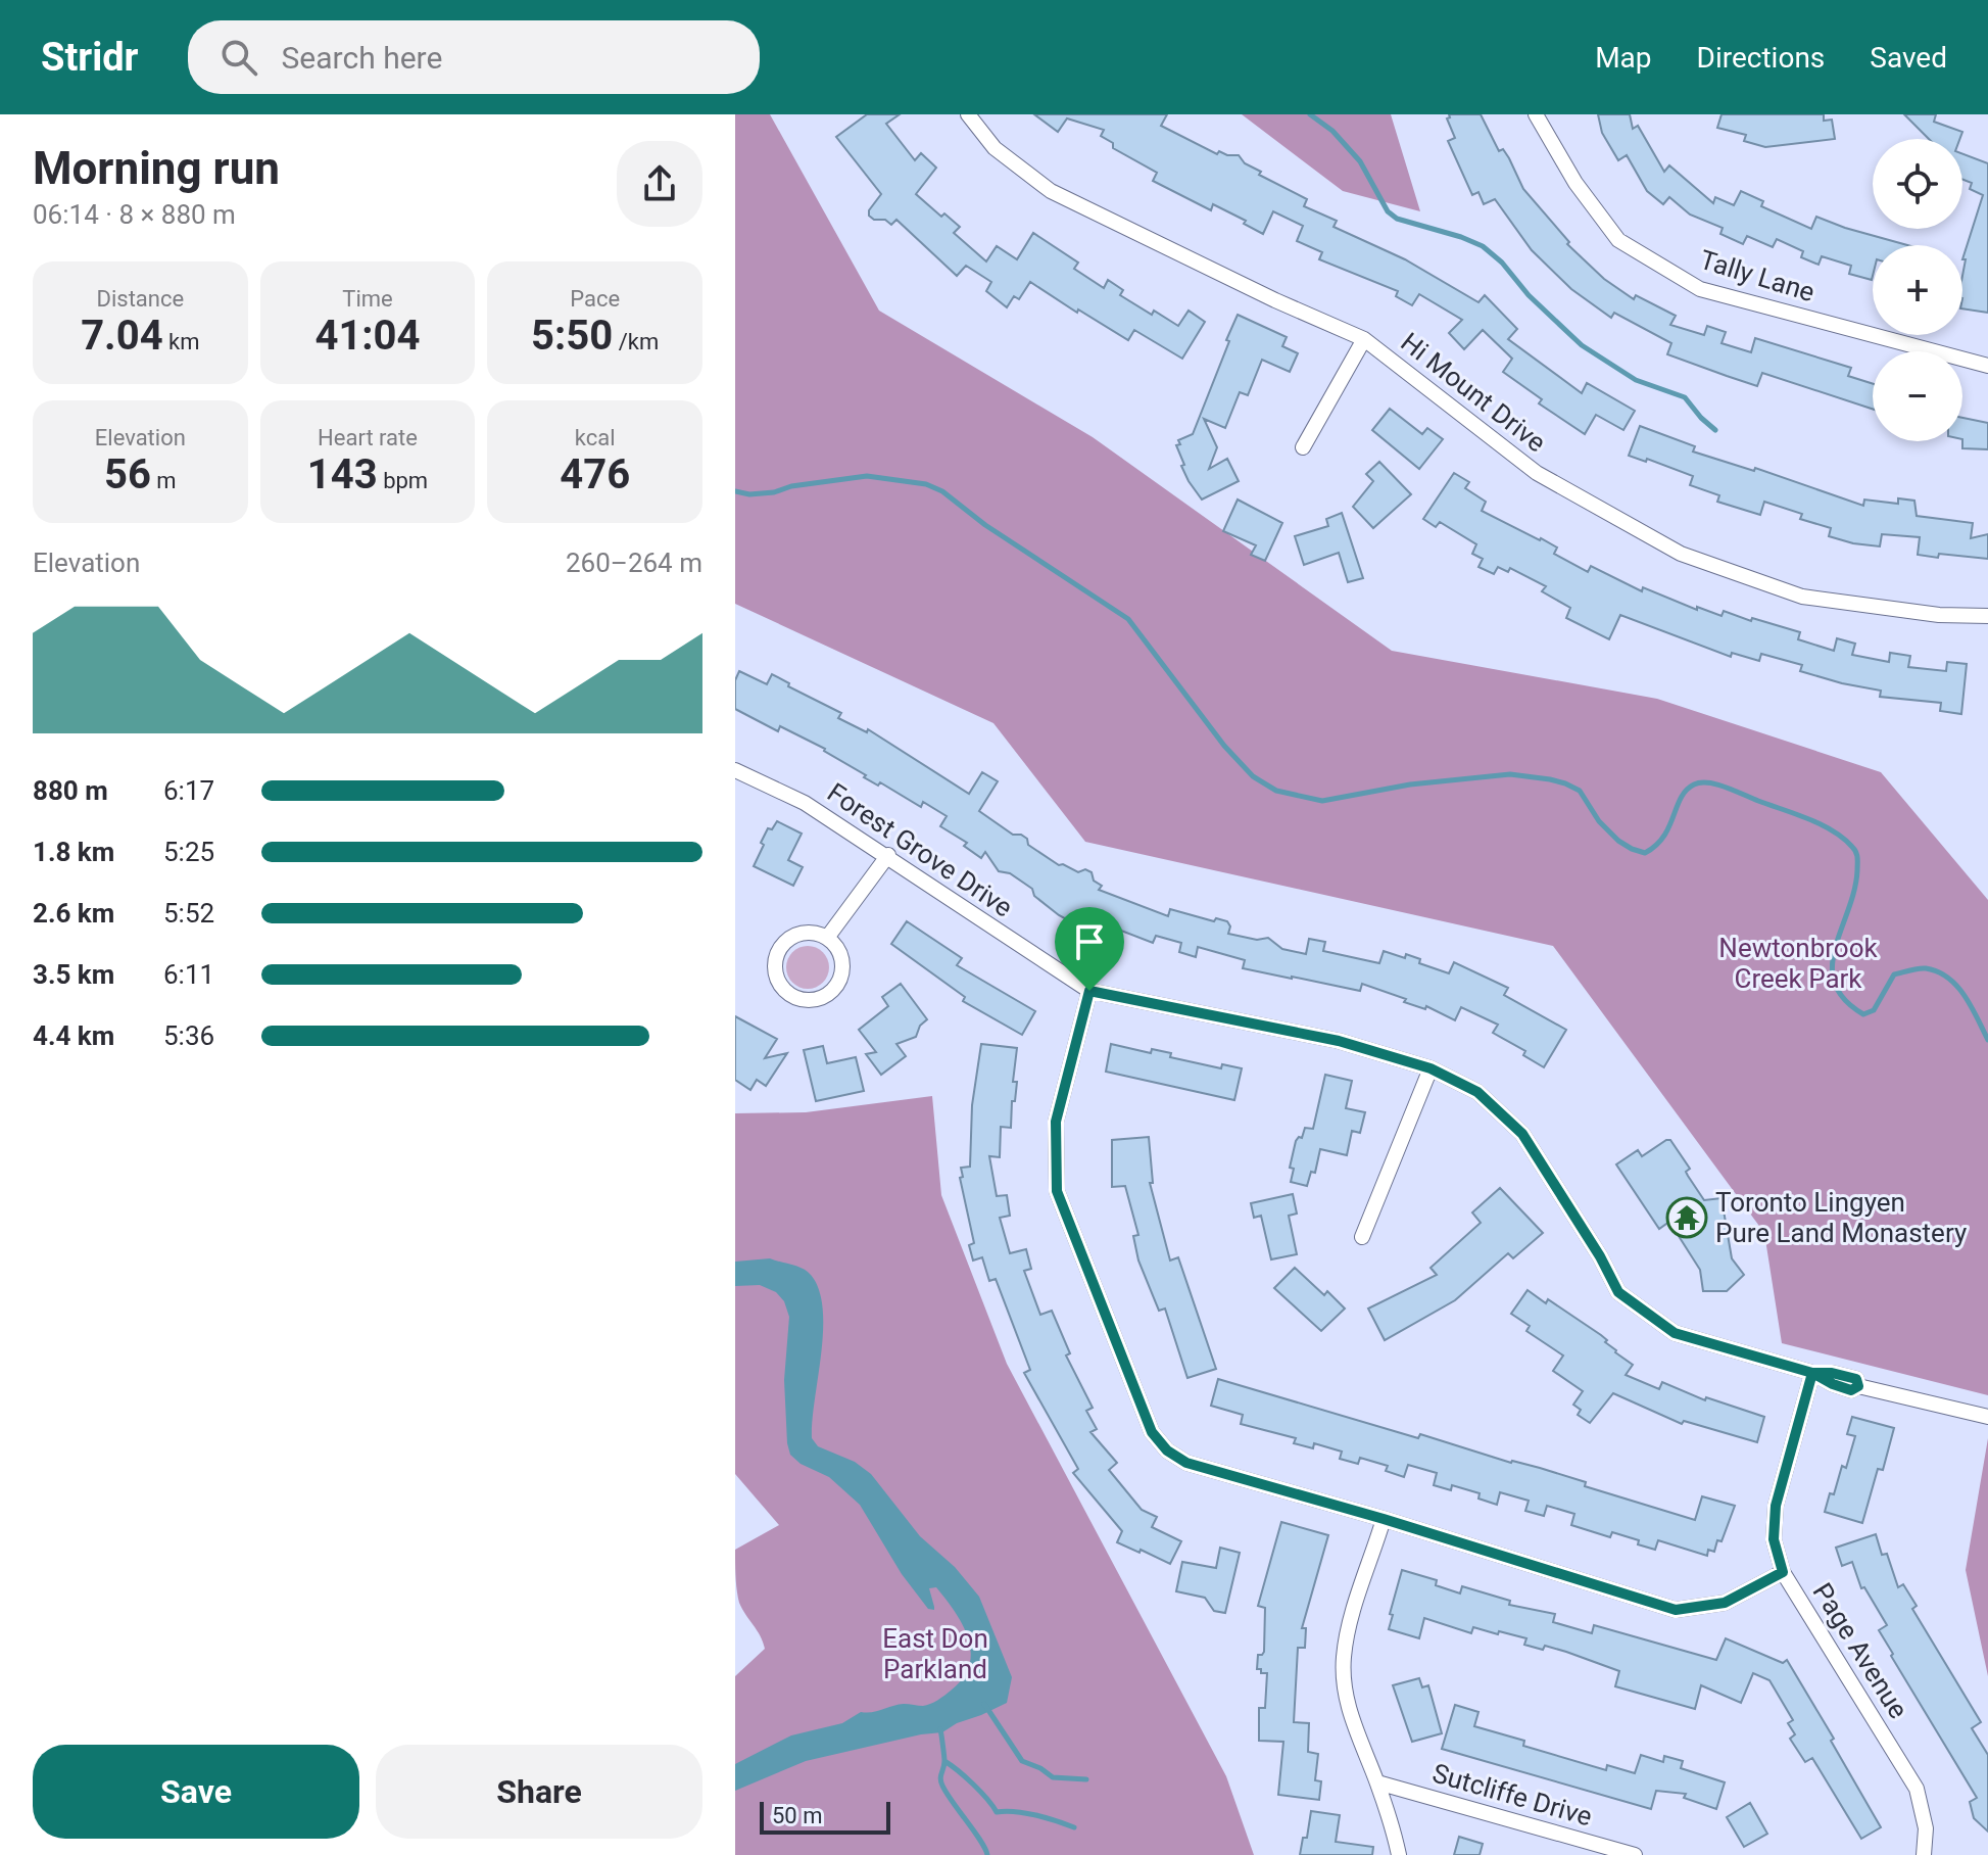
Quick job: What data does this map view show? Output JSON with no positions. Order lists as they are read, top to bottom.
{
  "streets": {
    "street": [
      "Tally Lane",
      "Hi Mount Drive",
      "Forest Grove Drive",
      "Page Avenue",
      "Sutcliffe Drive"
    ]
  },
  "crossings": [
    ["Forest Grove Drive", "Page Avenue"]
  ],
  "parks": ["Newtonbrook Creek Park", "East Don Parkland"],
  "places": {
    "temple": ["Toronto Lingyen Pure Land Monastery"]
  },
  "scale_bar": "50 m",
  "page": {
    "header": "Stridr",
    "search": "Search here",
    "nav": ["Map", "Directions", "Saved"],
    "heading": ["Morning run", "06:14 · 8 × 880 m"],
    "map_buttons": ["+", "−"],
    "stats": [
      ["Distance", "7.04 km"],
      ["Time", "41:04"],
      ["Pace", "5:50 /km"],
      ["Elevation", "56 m"],
      ["Heart rate", "143 bpm"],
      ["kcal", "476"]
    ],
    "chart": ["Elevation", "260–264 m"],
    "list": [
      {
        "name": "880 m",
        "note": "6:17"
      },
      {
        "name": "1.8 km",
        "note": "5:25"
      },
      {
        "name": "2.6 km",
        "note": "5:52"
      },
      {
        "name": "3.5 km",
        "note": "6:11"
      },
      {
        "name": "4.4 km",
        "note": "5:36"
      }
    ],
    "buttons": ["Save", "Share"],
    "scale": "50 m"
  }
}
